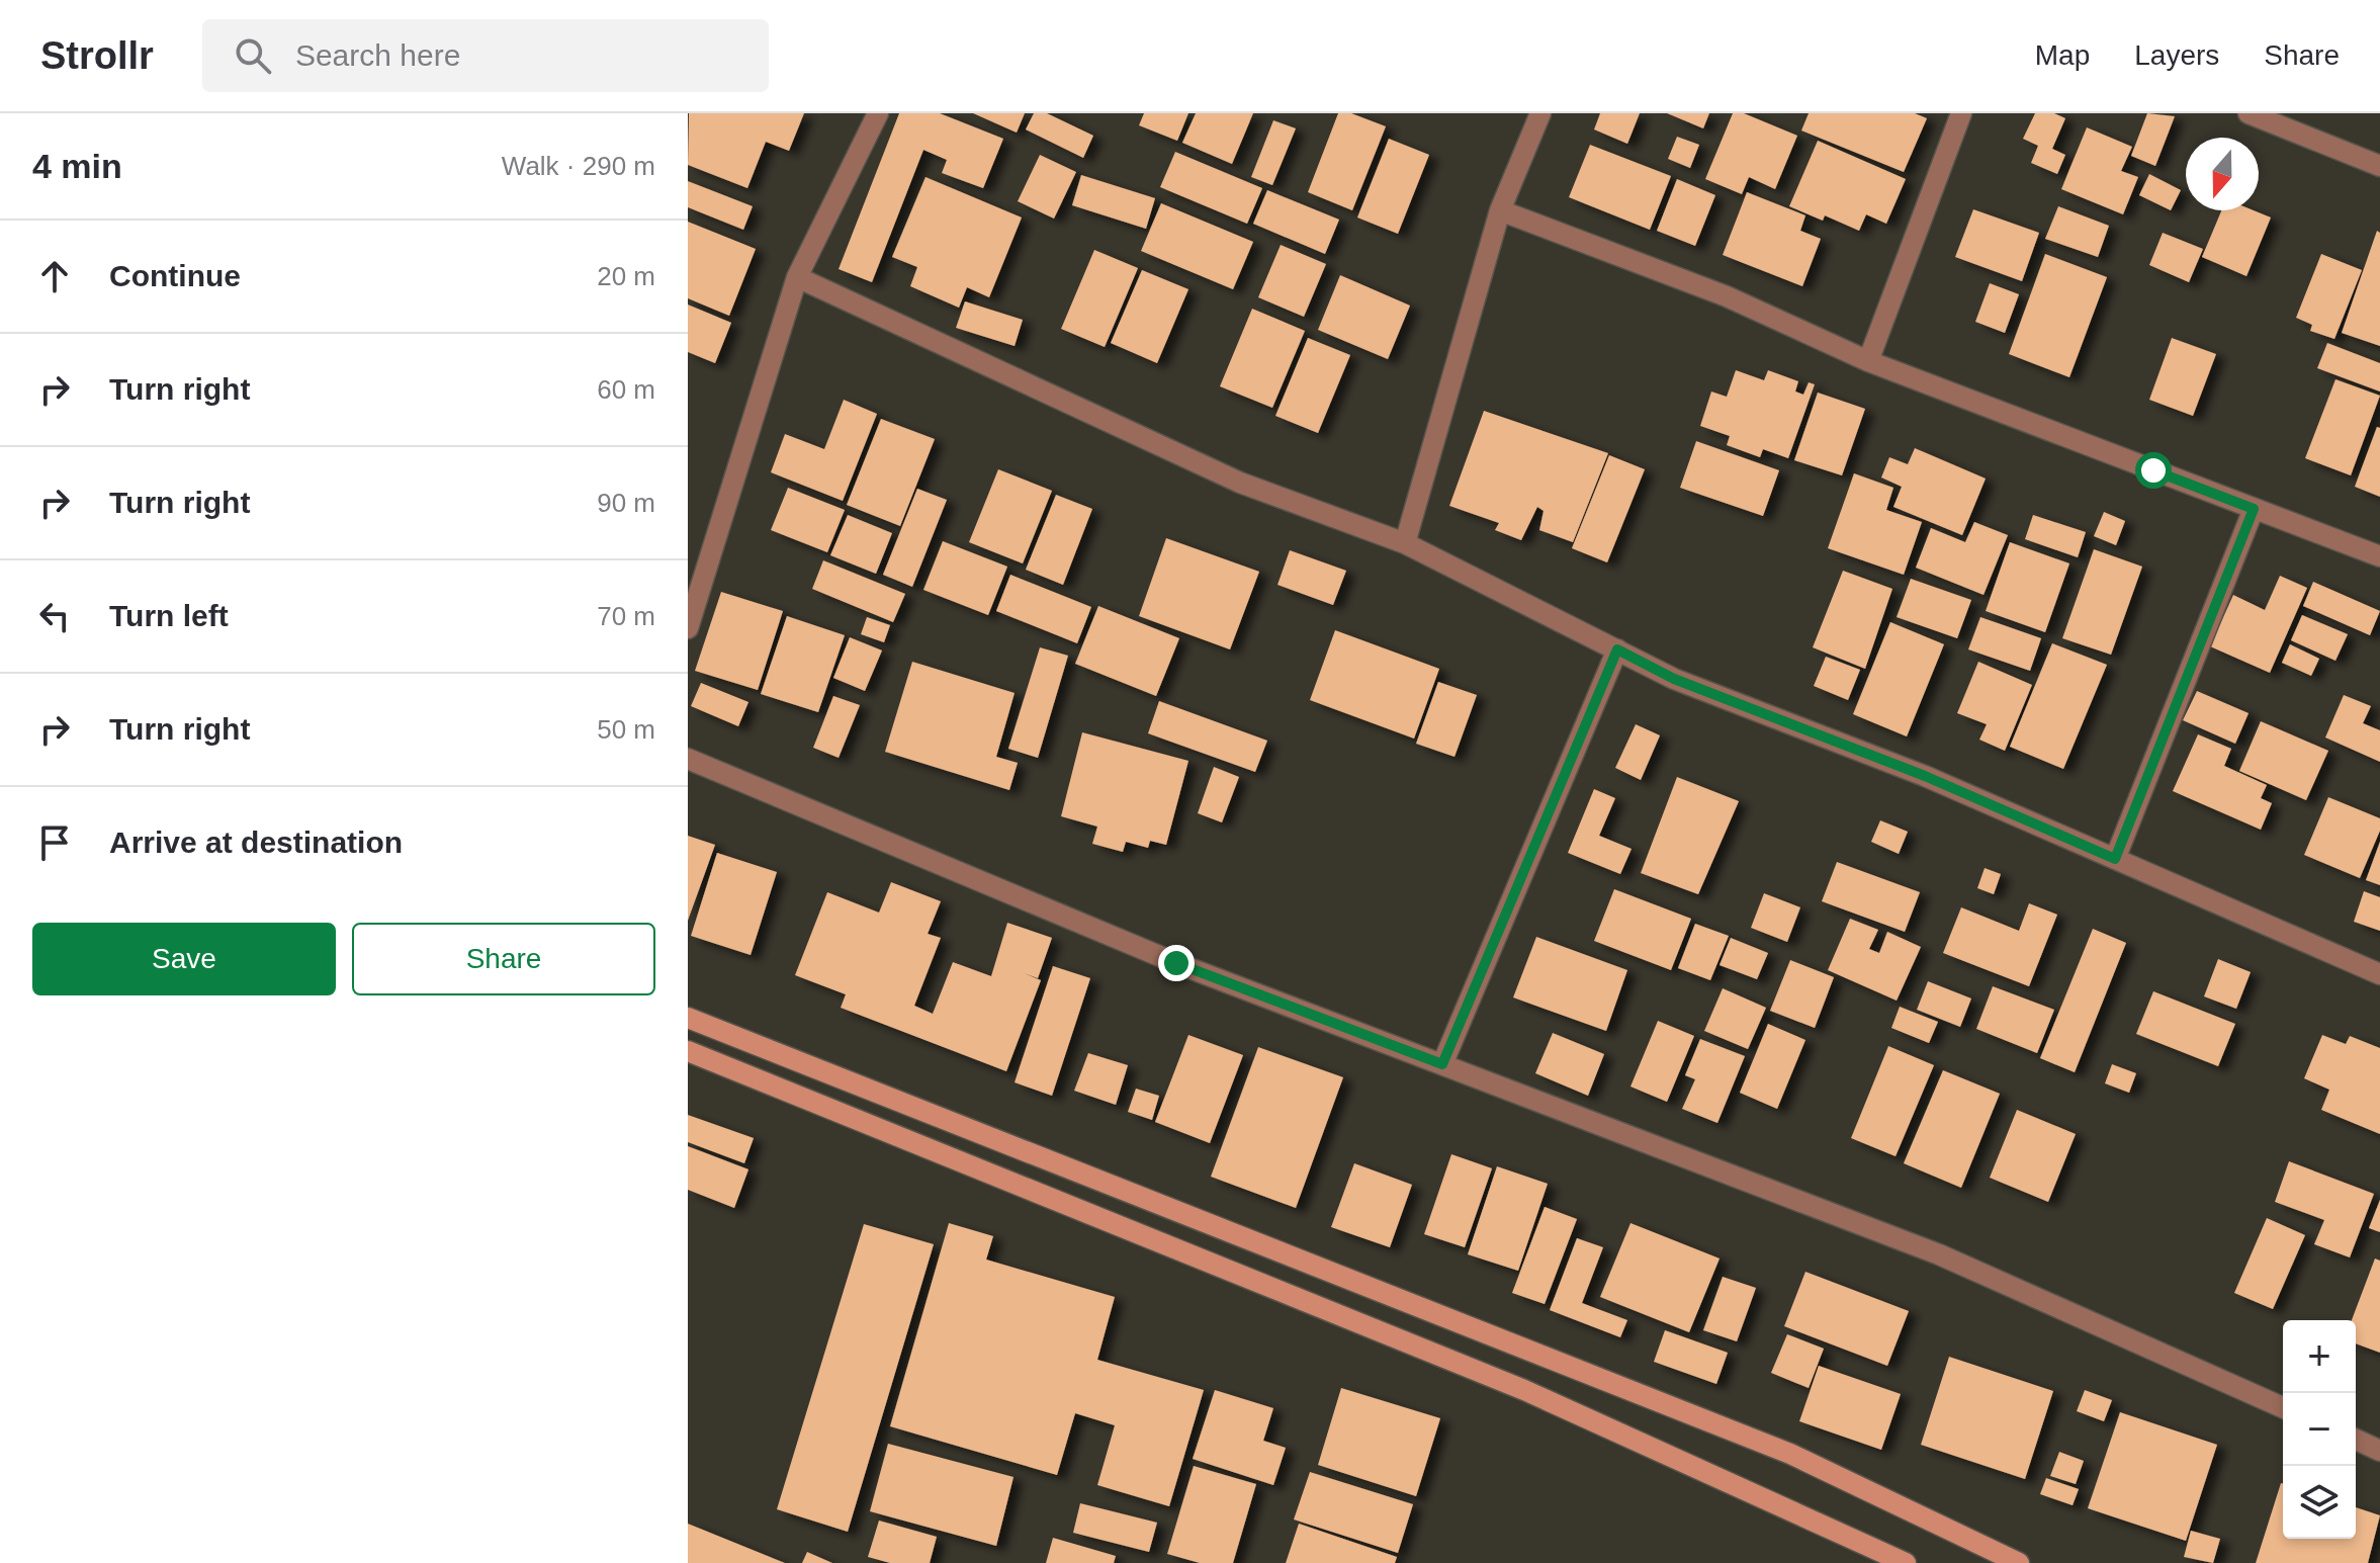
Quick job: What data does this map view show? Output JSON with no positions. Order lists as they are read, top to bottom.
{
  "north": "bottom",
  "page": {
    "header": "Strollr",
    "search": "Search here",
    "nav": ["Map", "Layers", "Share"],
    "heading": ["4 min", "Walk · 290 m"],
    "list": [
      ["Continue", "20 m"],
      ["Turn right", "60 m"],
      ["Turn right", "90 m"],
      ["Turn left", "70 m"],
      ["Turn right", "50 m"],
      "Arrive at destination"
    ],
    "buttons": ["Save", "Share"],
    "map_buttons": ["+", "−"]
  }
}
